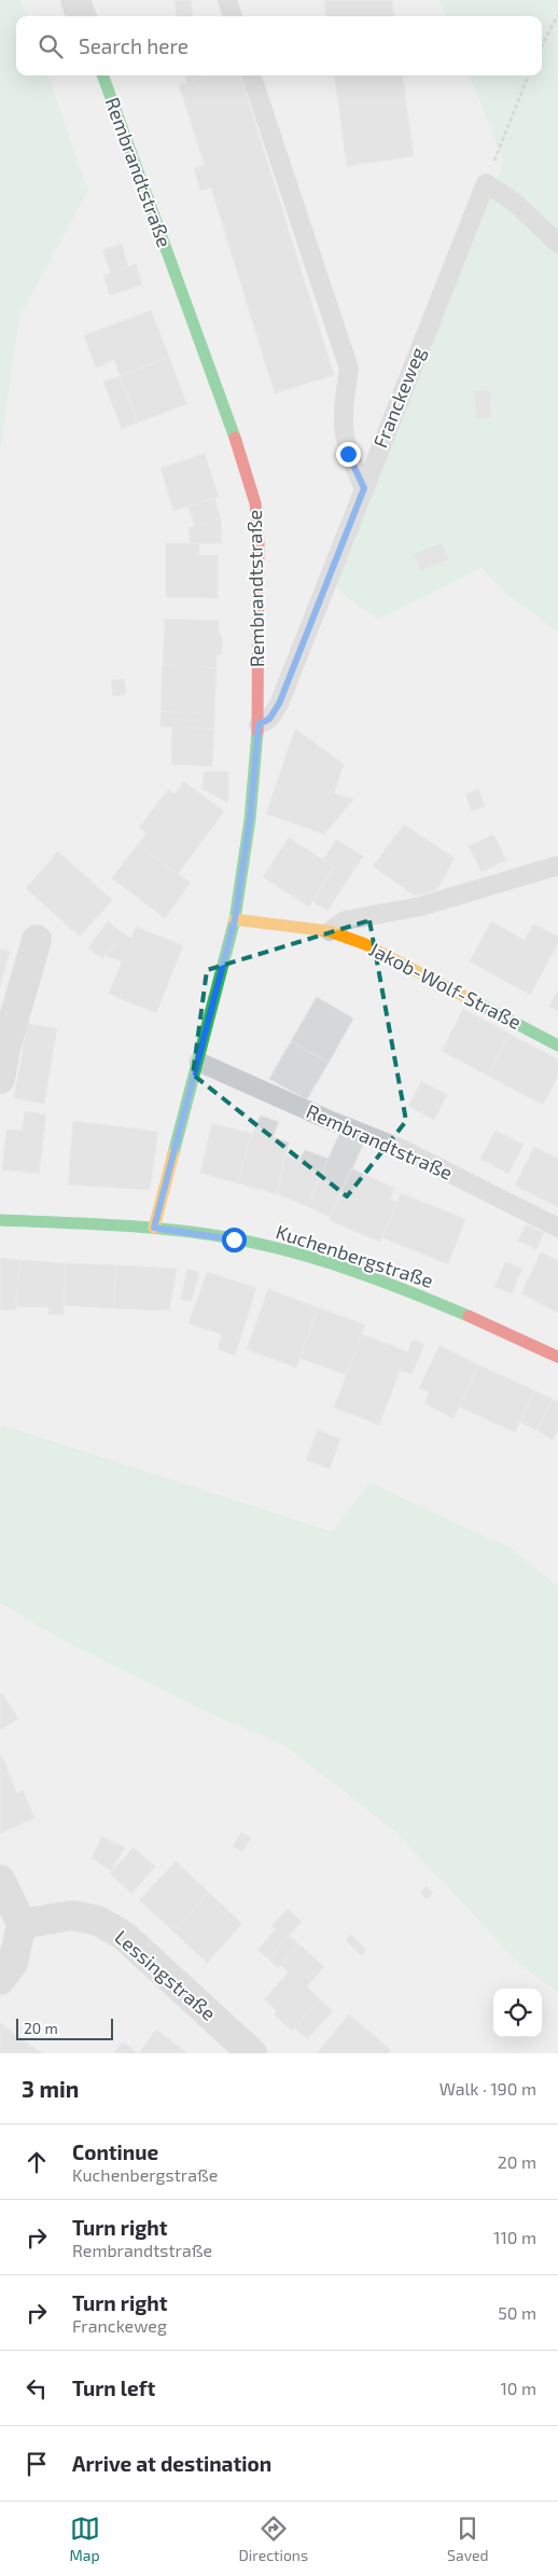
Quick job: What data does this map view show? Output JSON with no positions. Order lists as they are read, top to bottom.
{
  "streets": {
    "street": [
      "Rembrandtstraße",
      "Jakob-Wolf-Straße",
      "Kuchenbergstraße",
      "Lessingstraße"
    ],
    "lane": ["Franckeweg"]
  },
  "crossings": [
    ["Rembrandtstraße", "Franckeweg"],
    ["Rembrandtstraße", "Jakob-Wolf-Straße"],
    ["Rembrandtstraße", "Kuchenbergstraße"]
  ],
  "scale_bar": "20 m",
  "page": {
    "search": "Search here",
    "scale": "20 m",
    "heading": ["3 min", "Walk · 190 m"],
    "list": [
      ["Continue", "Kuchenbergstraße", "20 m"],
      ["Turn right", "Rembrandtstraße", "110 m"],
      ["Turn right", "Franckeweg", "50 m"],
      ["Turn left", "10 m"],
      "Arrive at destination"
    ],
    "nav": ["Map", "Directions", "Saved"]
  }
}
